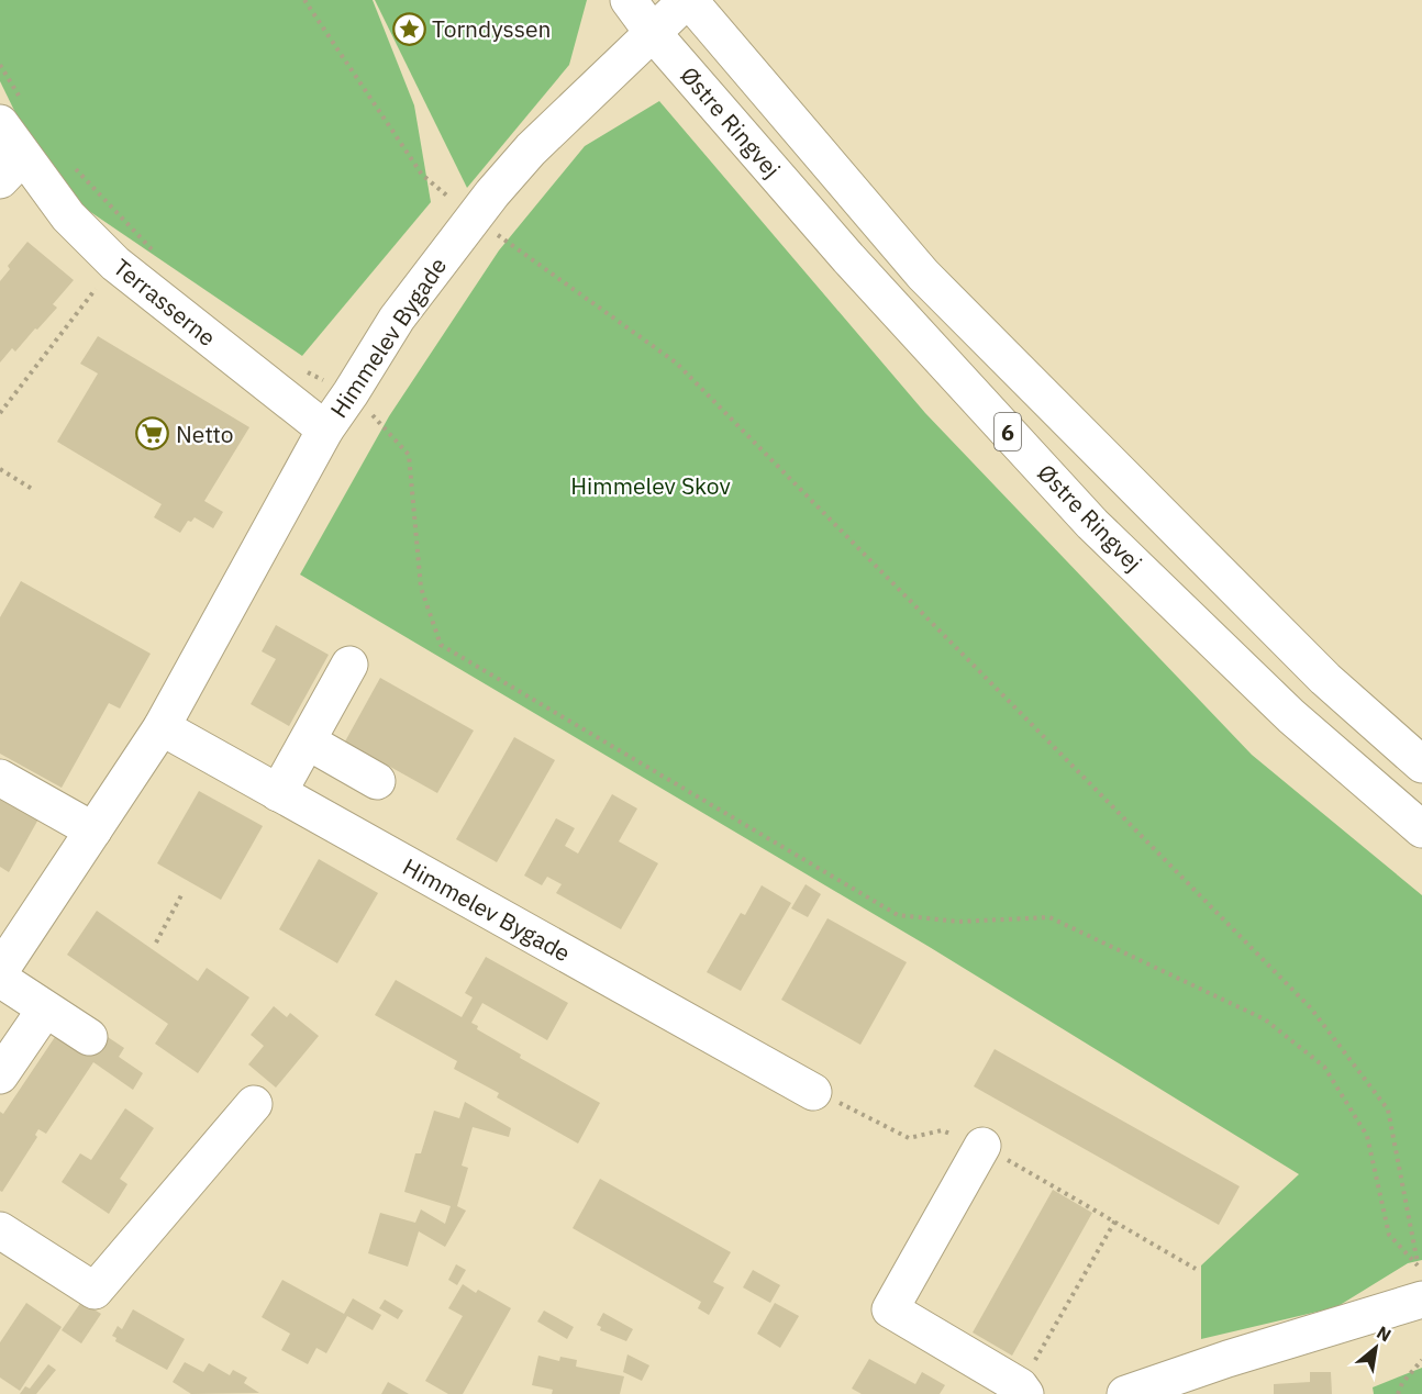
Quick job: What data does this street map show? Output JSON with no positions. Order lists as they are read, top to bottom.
{
  "streets": {
    "street": [
      "Østre Ringvej",
      "Terrasserne",
      "Himmelev Bygade",
      "6"
    ]
  },
  "crossings": [
    ["Østre Ringvej", "Himmelev Bygade"],
    ["Terrasserne", "Himmelev Bygade"]
  ],
  "parks": ["Himmelev Skov"],
  "places": {
    "place": ["Torndyssen"],
    "supermarket": ["Netto"]
  },
  "north": "top right"
}
